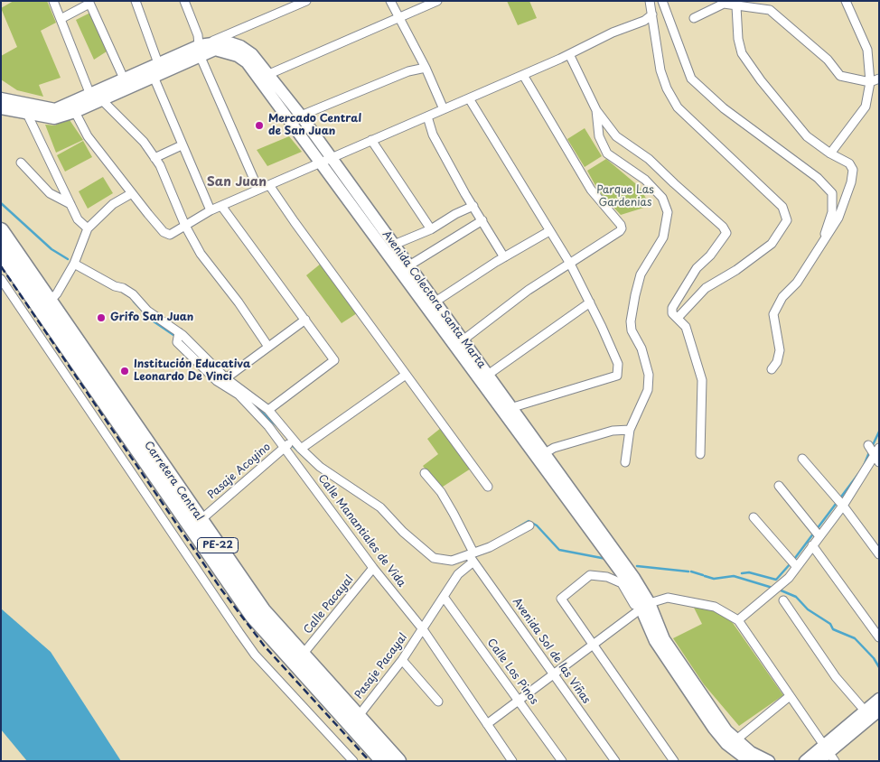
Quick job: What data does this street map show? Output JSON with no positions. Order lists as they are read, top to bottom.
{
  "streets": {
    "highway": ["Carretera Central", "PE-22"],
    "street": [
      "Avenida Colectora Santa Marta",
      "Pasaje Acoyino",
      "Calle Manantiales de Vida",
      "Calle Pacayal",
      "Avenida Sol de las Viñas",
      "Pasaje Pacayal",
      "Calle Los Pinos"
    ]
  },
  "crossings": [
    ["Pasaje Acoyino", "Carretera Central"],
    ["Pasaje Acoyino", "Calle Manantiales de Vida"],
    ["Carretera Central", "Calle Pacayal"],
    ["Carretera Central", "Pasaje Pacayal"],
    ["Calle Manantiales de Vida", "Calle Pacayal"],
    ["Calle Manantiales de Vida", "Pasaje Pacayal"],
    ["Avenida Sol de las Viñas", "Pasaje Pacayal"],
    ["Pasaje Pacayal", "Calle Los Pinos"]
  ],
  "districts": ["San Juan"],
  "parks": ["Parque Las Gardenias"],
  "places": ["Mercado Central de San Juan", "Grifo San Juan", "Institución Educativa Leonardo De Vinci"]
}
